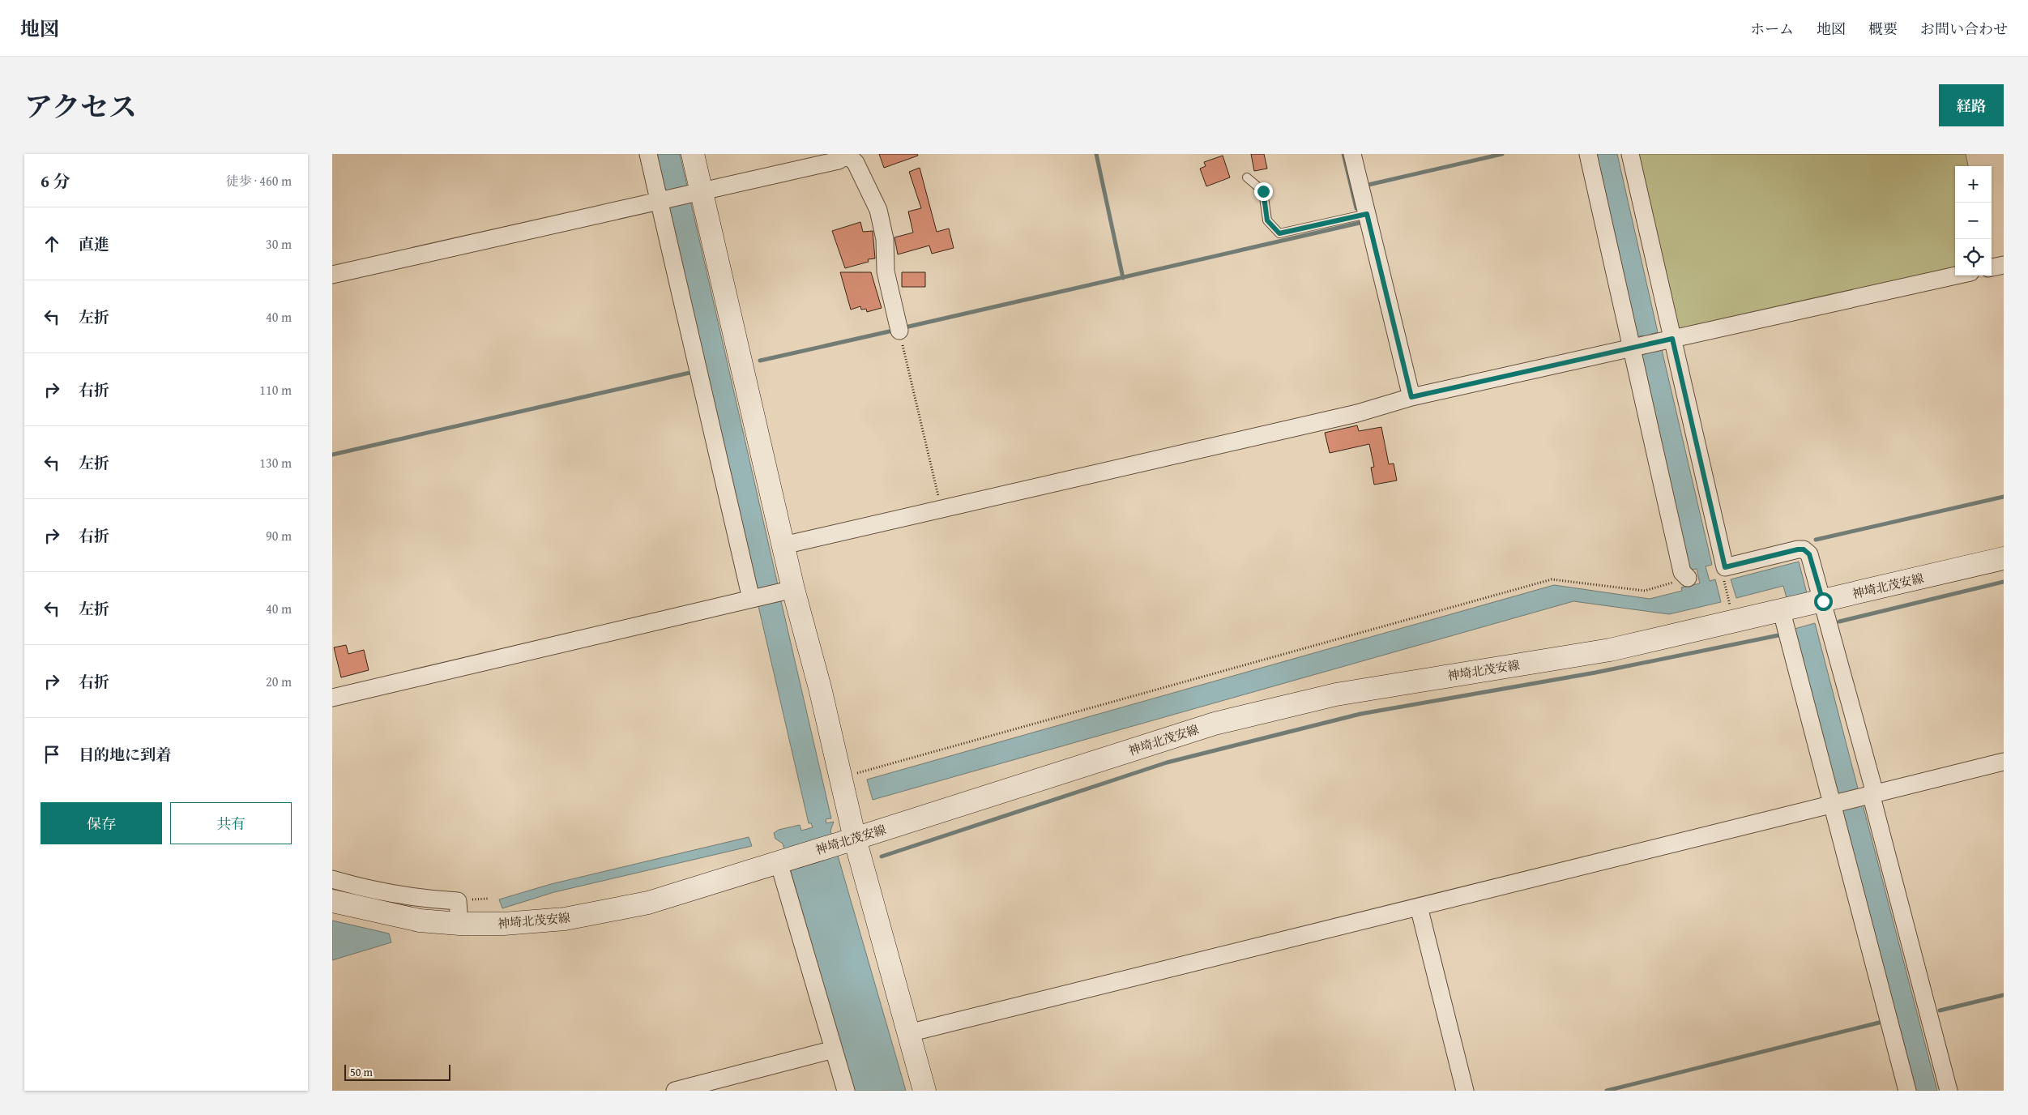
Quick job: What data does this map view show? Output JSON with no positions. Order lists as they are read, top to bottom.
{
  "streets": {
    "main road": ["神埼北茂安線"]
  },
  "scale_bar": "50 m",
  "page": {
    "header": "地図",
    "nav": [
      "ホーム",
      "地図",
      "概要",
      "お問い合わせ"
    ],
    "title": "アクセス",
    "buttons": [
      "経路",
      ["保存", "共有"]
    ],
    "heading": ["6 分", "徒歩 · 460 m"],
    "map_buttons": ["+", "−"],
    "list": [
      ["直進", "30 m"],
      ["左折", "40 m"],
      ["右折", "110 m"],
      ["左折", "130 m"],
      ["右折", "90 m"],
      ["左折", "40 m"],
      ["右折", "20 m"],
      "目的地に到着"
    ],
    "scale": "50 m"
  }
}
